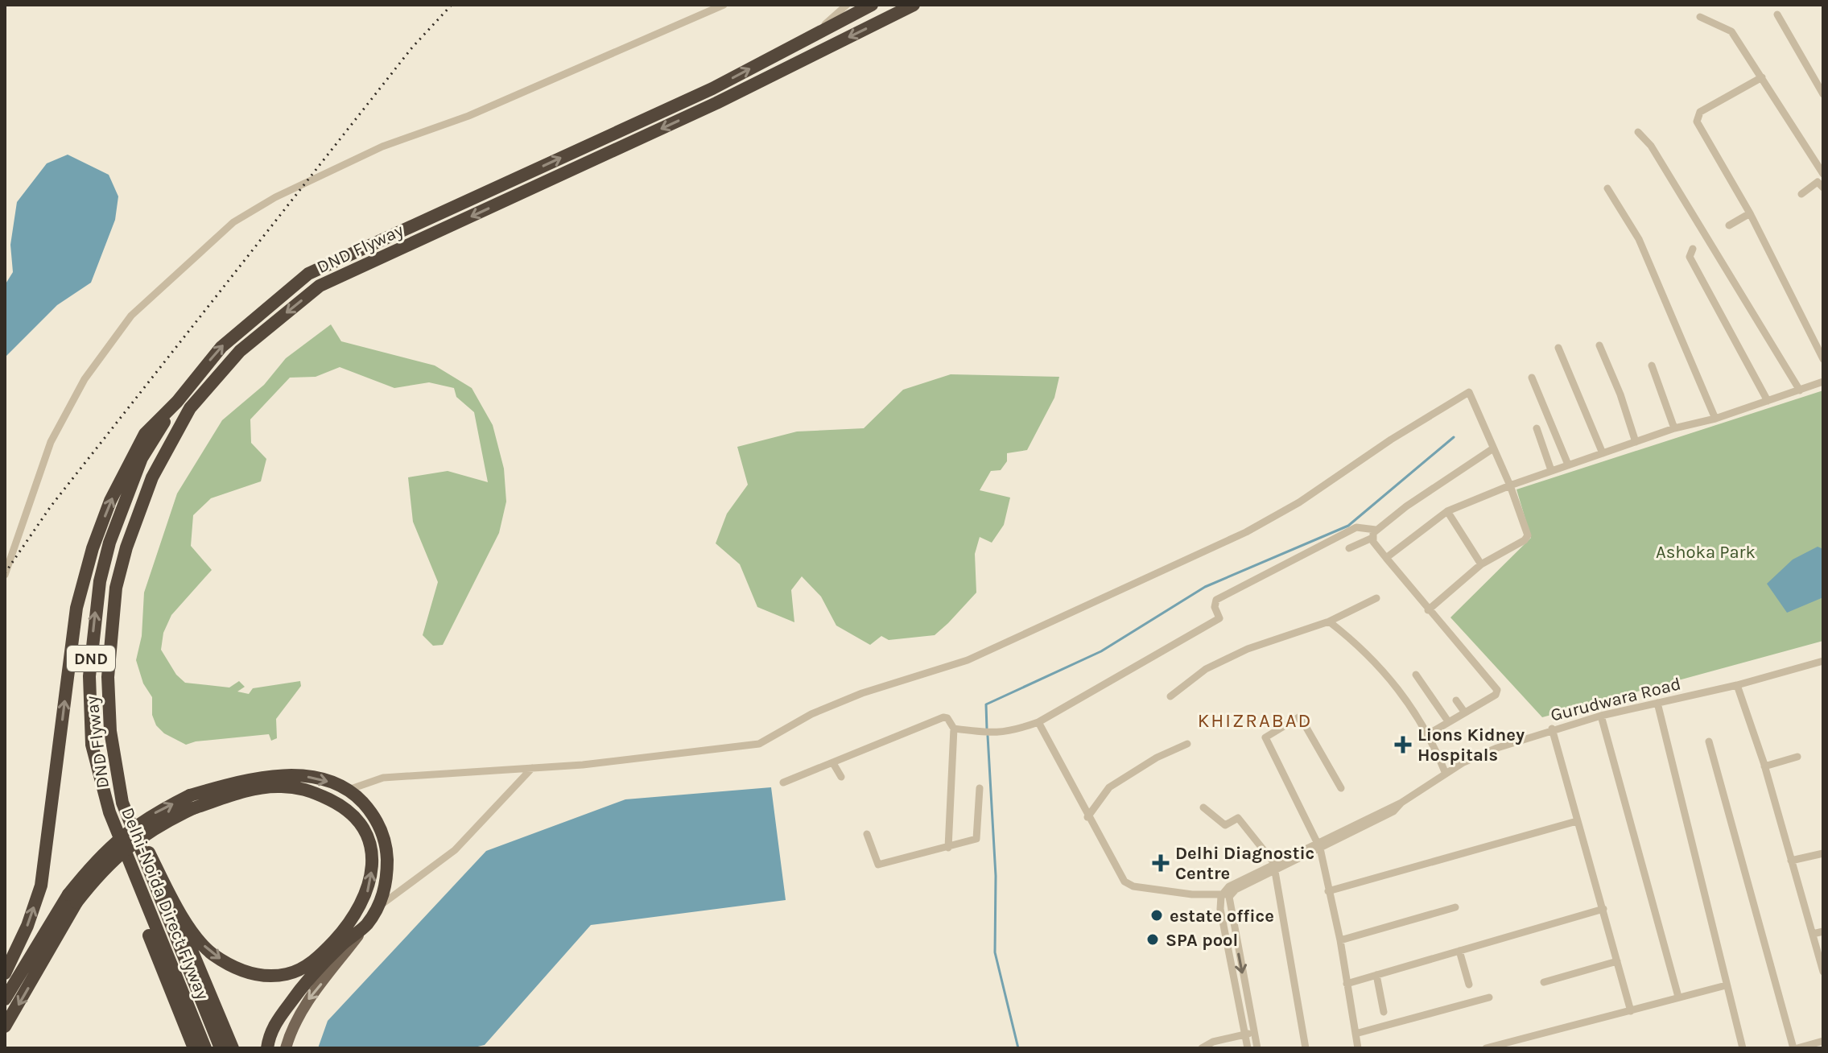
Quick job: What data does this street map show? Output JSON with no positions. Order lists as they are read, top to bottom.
{
  "streets": {
    "highway": ["DND Flyway", "DND", "Delhi-Noida Direct Flyway"],
    "street": ["Gurudwara Road"]
  },
  "crossings": [
    ["DND Flyway", "Delhi-Noida Direct Flyway"]
  ],
  "districts": ["KHIZRABAD"],
  "parks": ["Ashoka Park"],
  "places": {
    "health": ["Lions Kidney Hospitals", "Delhi Diagnostic Centre"],
    "other": ["estate office", "SPA pool"]
  }
}
